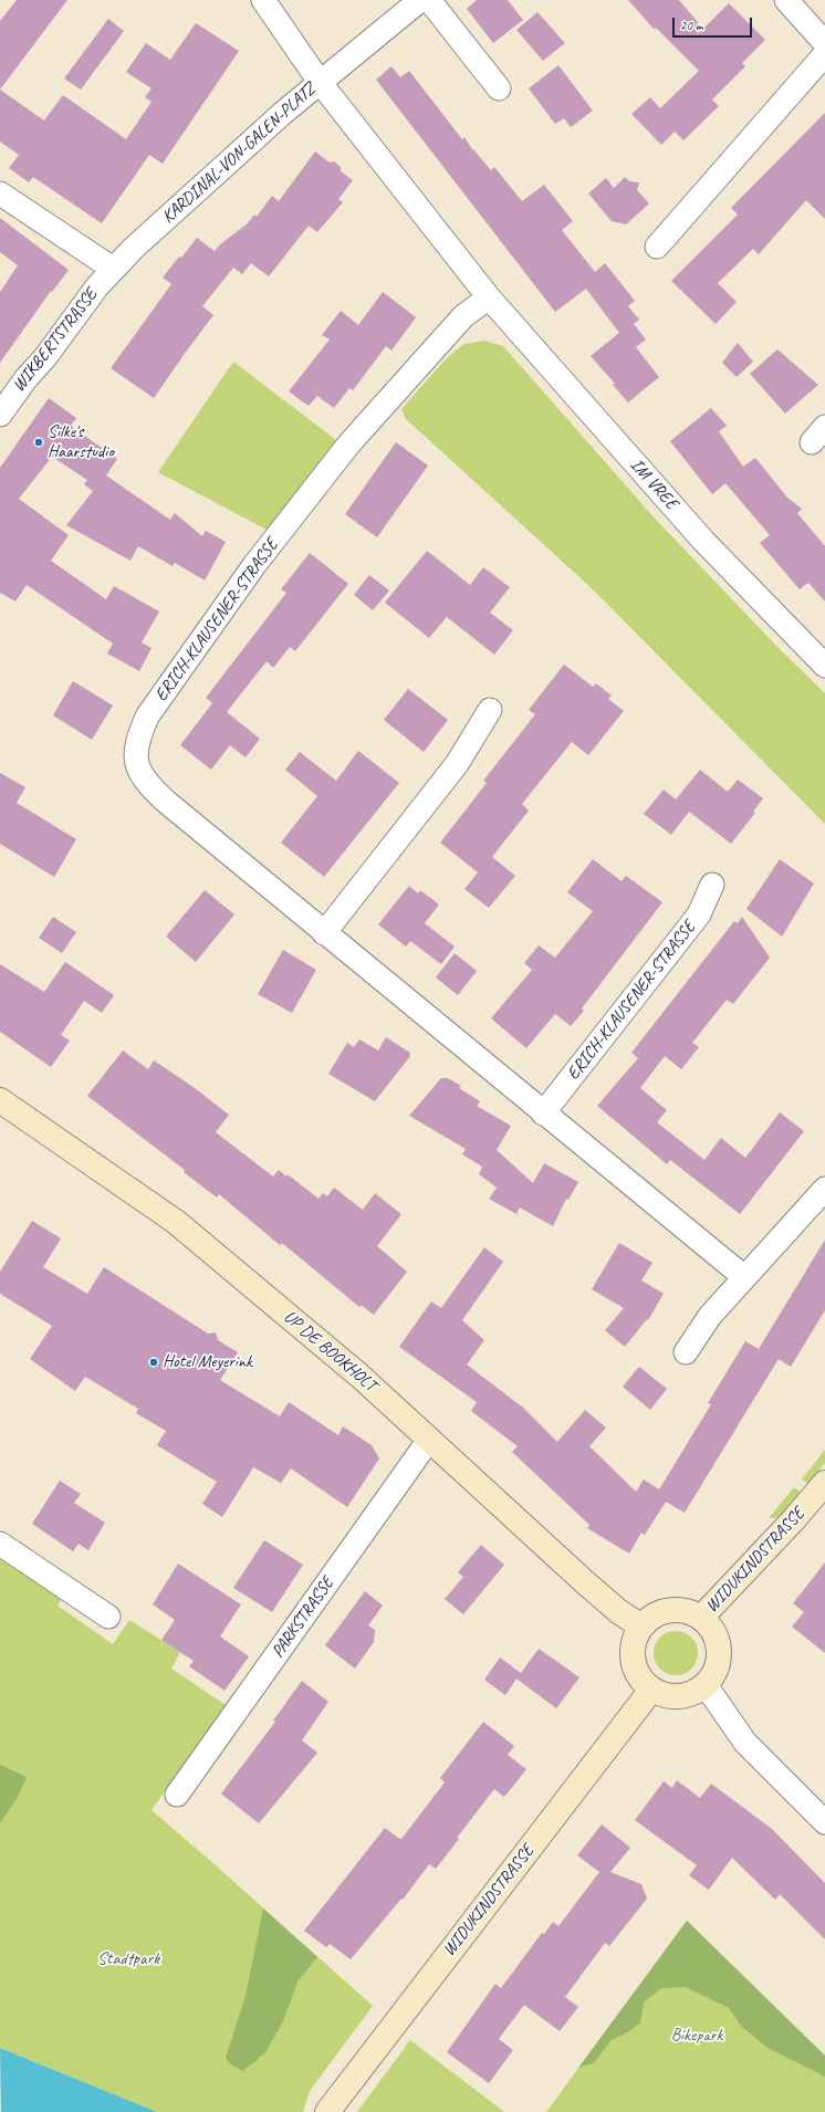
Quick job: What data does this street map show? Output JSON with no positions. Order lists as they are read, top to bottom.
{
  "streets": {
    "street": [
      "KARDINAL-VON-GALEN-PLATZ",
      "WIKBERTSTRASSE",
      "IM VREE",
      "ERICH-KLAUSENER-STRASSE",
      "UP DE BOOKHOLT",
      "WIDUKINDSTRASSE",
      "PARKSTRASSE"
    ]
  },
  "crossings": [
    ["KARDINAL-VON-GALEN-PLATZ", "WIKBERTSTRASSE"],
    ["KARDINAL-VON-GALEN-PLATZ", "IM VREE"],
    ["KARDINAL-VON-GALEN-PLATZ", "ERICH-KLAUSENER-STRASSE"],
    ["IM VREE", "ERICH-KLAUSENER-STRASSE"],
    ["UP DE BOOKHOLT", "WIDUKINDSTRASSE"],
    ["UP DE BOOKHOLT", "PARKSTRASSE"]
  ],
  "parks": ["Stadtpark", "Bikepark"],
  "places": ["Silke's Haarstudio", "Hotel Meyerink"],
  "scale_bar": "20 m"
}
